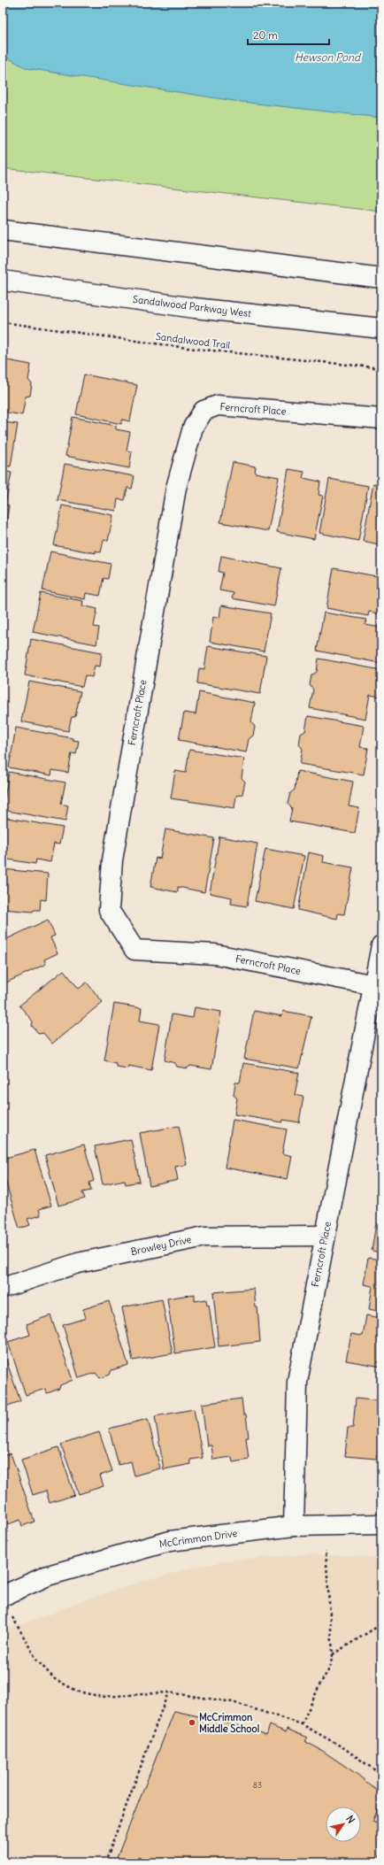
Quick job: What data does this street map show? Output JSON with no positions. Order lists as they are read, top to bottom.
{
  "streets": {
    "street": [
      "Sandalwood Parkway West",
      "Ferncroft Place",
      "Browley Drive",
      "McCrimmon Drive"
    ],
    "path": ["Sandalwood Trail"]
  },
  "crossings": [
    ["Ferncroft Place", "Browley Drive"],
    ["Ferncroft Place", "McCrimmon Drive"]
  ],
  "water": ["Hewson Pond"],
  "places": ["McCrimmon Middle School"],
  "house_numbers": ["83"],
  "scale_bar": "20 m",
  "north": "top right"
}
